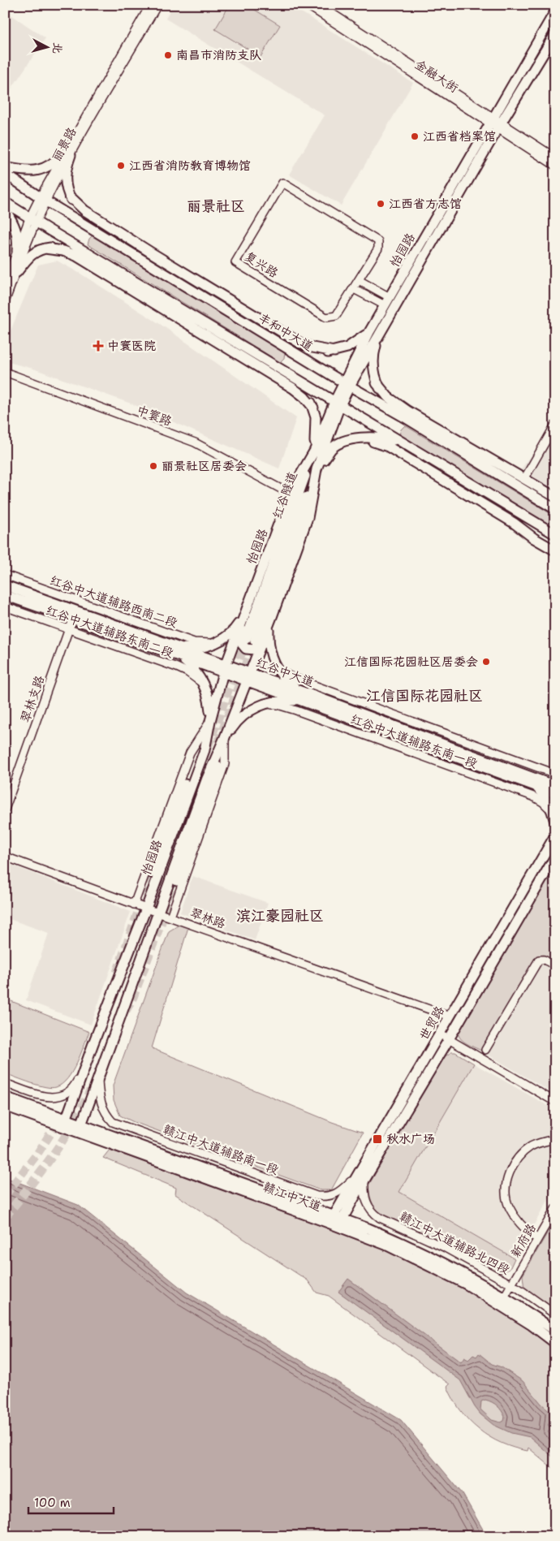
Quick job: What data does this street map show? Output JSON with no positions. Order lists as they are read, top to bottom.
{
  "streets": {
    "main road": [
      "怡园路",
      "丰和中大道",
      "红谷隧道",
      "红谷中大道",
      "世贸路",
      "赣江中大道"
    ],
    "street": [
      "金融大街",
      "丽景路",
      "复兴路",
      "中寰路",
      "红谷中大道辅路西南二段",
      "红谷中大道辅路东南二段",
      "翠林支路",
      "红谷中大道辅路东南一段",
      "翠林路",
      "赣江中大道辅路南一段",
      "新府路",
      "赣江中大道辅路北四段"
    ]
  },
  "crossings": [
    ["金融大街", "怡园路"],
    ["丽景路", "丰和中大道"],
    ["怡园路", "丰和中大道"],
    ["怡园路", "中寰路"],
    ["怡园路", "红谷隧道"],
    ["怡园路", "红谷中大道"],
    ["怡园路", "翠林路"],
    ["怡园路", "赣江中大道辅路南一段"],
    ["怡园路", "赣江中大道"],
    ["红谷中大道辅路东南二段", "翠林支路"],
    ["红谷中大道", "翠林支路"],
    ["翠林路", "世贸路"],
    ["世贸路", "赣江中大道辅路南一段"],
    ["世贸路", "赣江中大道"],
    ["世贸路", "赣江中大道辅路北四段"],
    ["赣江中大道辅路南一段", "赣江中大道辅路北四段"],
    ["赣江中大道", "新府路"],
    ["新府路", "赣江中大道辅路北四段"]
  ],
  "districts": ["丽景社区", "江信国际花园社区", "滨江豪园社区"],
  "places": {
    "other": [
      "南昌市消防支队",
      "江西省档案馆",
      "江西省消防教育博物馆",
      "江西省方志馆",
      "丽景社区居委会",
      "江信国际花园社区居委会"
    ],
    "health": ["中寰医院"],
    "transit": ["秋水广场"]
  },
  "scale_bar": "100 m",
  "north": "right"
}
